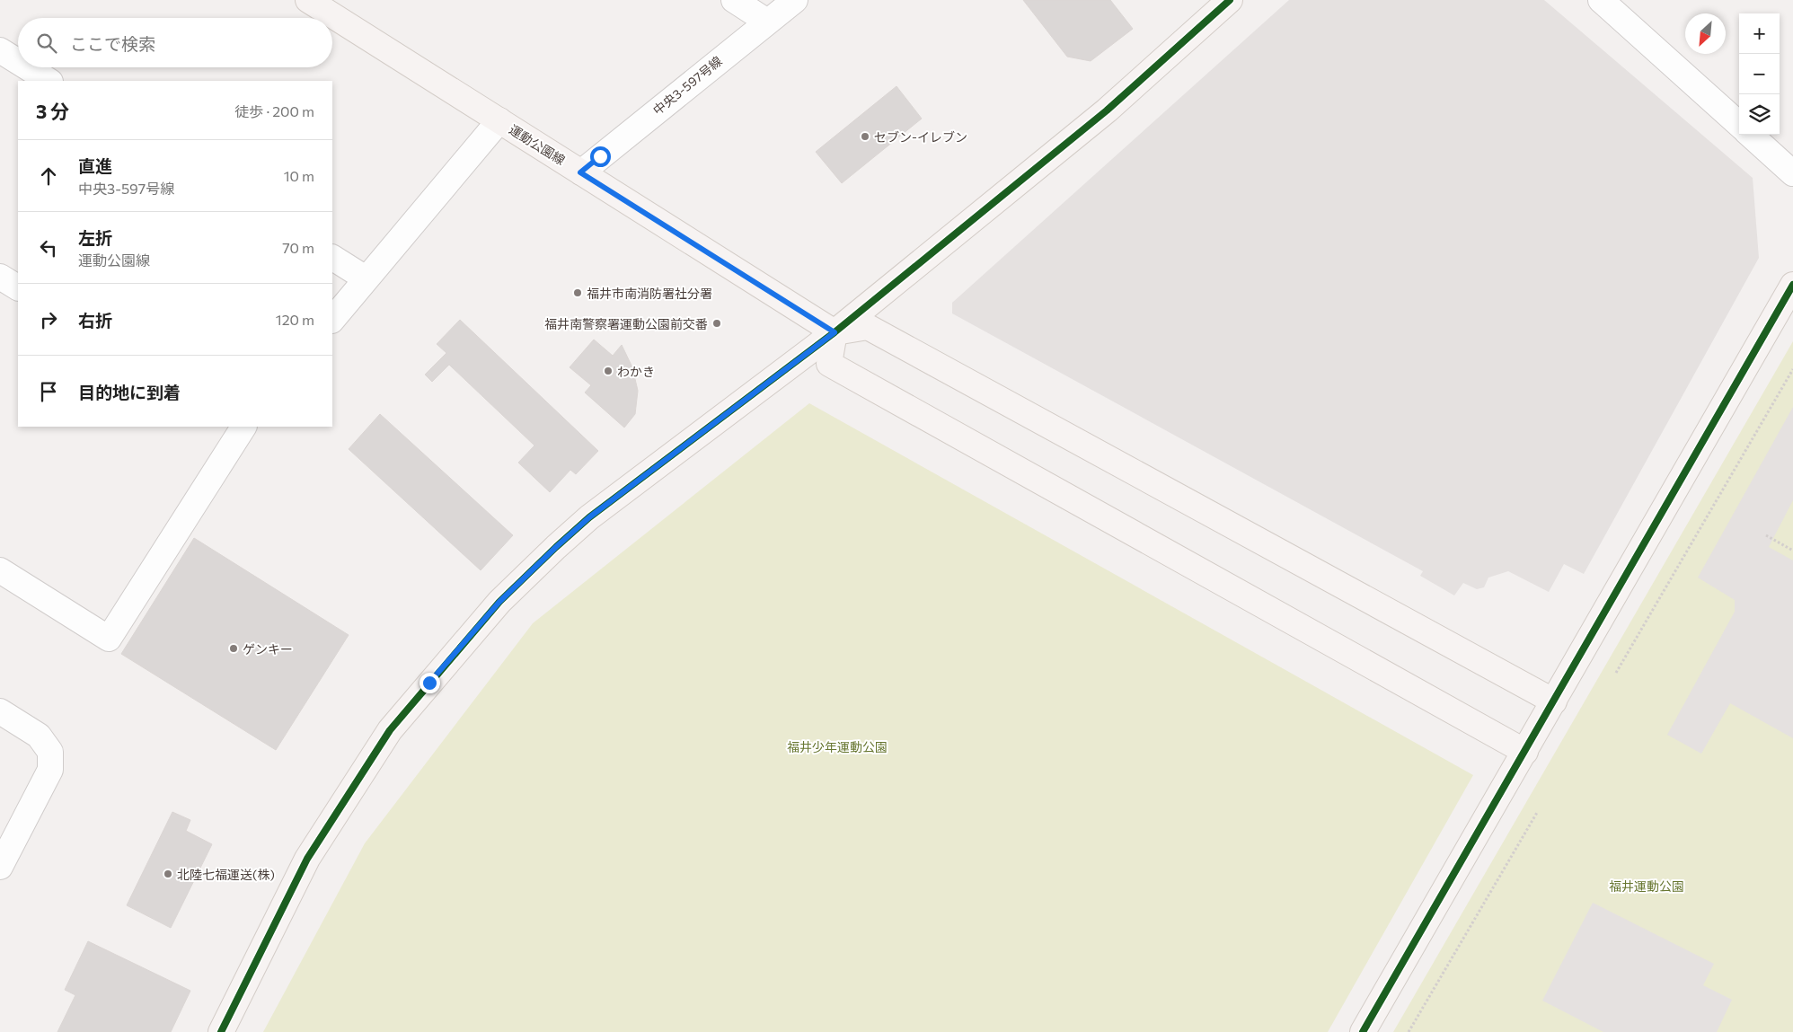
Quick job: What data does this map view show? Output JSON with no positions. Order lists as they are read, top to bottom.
{
  "streets": {
    "street": ["中央3-597号線", "運動公園線"]
  },
  "crossings": [
    ["中央3-597号線", "運動公園線"]
  ],
  "parks": ["福井少年運動公園", "福井運動公園"],
  "places": [
    "セブン-イレブン",
    "福井市南消防署社分署",
    "福井南警察署運動公園前交番",
    "わかき",
    "ゲンキー",
    "北陸七福運送(株)"
  ],
  "north": "bottom left",
  "page": {
    "map_buttons": ["+", "−"],
    "search": "ここで検索",
    "heading": ["3 分", "徒歩 · 200 m"],
    "list": [
      ["直進", "中央3-597号線", "10 m"],
      ["左折", "運動公園線", "70 m"],
      ["右折", "120 m"],
      "目的地に到着"
    ]
  }
}
